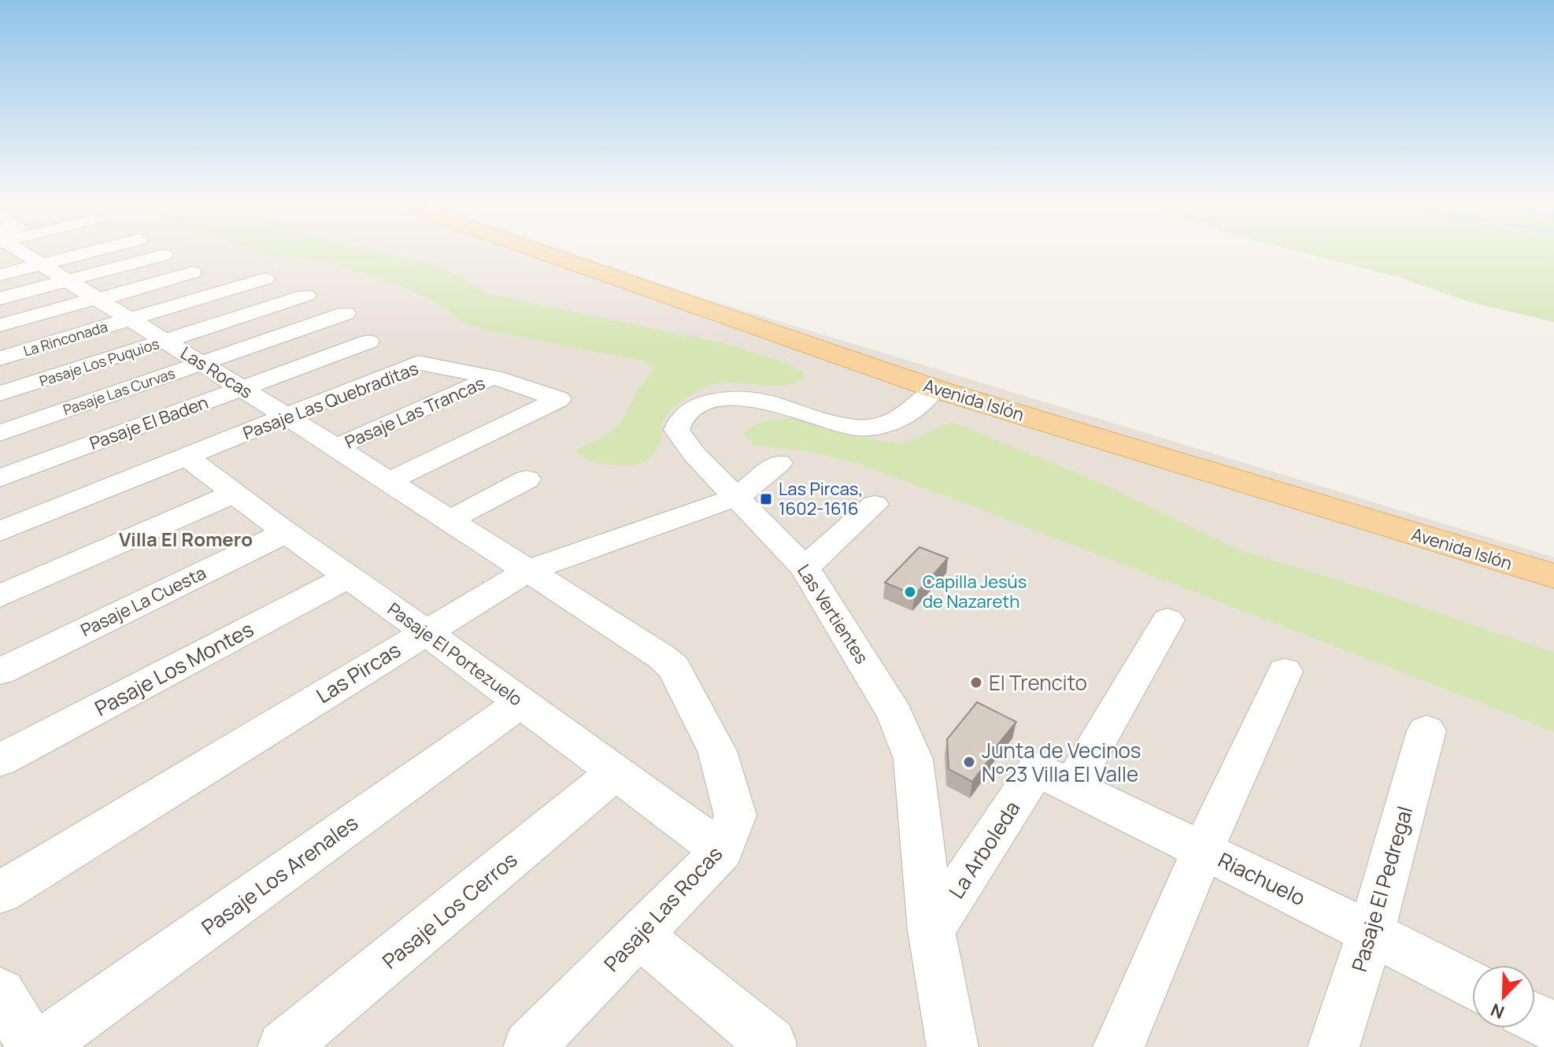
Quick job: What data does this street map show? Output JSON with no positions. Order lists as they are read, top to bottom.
{
  "streets": {
    "main road": ["Avenida Islón"],
    "street": [
      "La Rinconada",
      "Pasaje Los Puquios",
      "Las Rocas",
      "Pasaje Las Curvas",
      "Pasaje Las Quebraditas",
      "Pasaje Las Trancas",
      "Pasaje El Baden",
      "Pasaje La Cuesta",
      "Las Vertientes",
      "Pasaje El Portezuelo",
      "Pasaje Los Montes",
      "Las Pircas",
      "La Arboleda",
      "Pasaje Los Arenales",
      "Riachuelo",
      "Pasaje El Pedregal",
      "Pasaje Las Rocas",
      "Pasaje Los Cerros"
    ]
  },
  "crossings": [
    ["La Rinconada", "Las Rocas"],
    ["Pasaje Los Puquios", "Las Rocas"],
    ["Las Rocas", "Pasaje Las Curvas"],
    ["Las Rocas", "Pasaje Las Quebraditas"],
    ["Las Rocas", "Pasaje Las Trancas"],
    ["Las Rocas", "Pasaje El Baden"],
    ["Las Rocas", "Las Pircas"],
    ["Las Rocas", "Pasaje Las Rocas"],
    ["Avenida Islón", "Las Vertientes"],
    ["Pasaje Las Quebraditas", "Pasaje Las Trancas"],
    ["Pasaje Las Quebraditas", "Pasaje El Portezuelo"],
    ["Pasaje La Cuesta", "Pasaje El Portezuelo"],
    ["Las Vertientes", "Las Pircas"],
    ["Las Vertientes", "La Arboleda"],
    ["Pasaje El Portezuelo", "Pasaje Los Montes"],
    ["Pasaje El Portezuelo", "Las Pircas"],
    ["Pasaje El Portezuelo", "Pasaje Los Arenales"],
    ["Pasaje El Portezuelo", "Pasaje Las Rocas"],
    ["Pasaje El Portezuelo", "Pasaje Los Cerros"],
    ["Las Pircas", "Pasaje Las Rocas"],
    ["La Arboleda", "Riachuelo"],
    ["Riachuelo", "Pasaje El Pedregal"]
  ],
  "districts": ["Villa El Romero"],
  "places": {
    "transit": ["Las Pircas, 1602-1616"],
    "other": ["Capilla Jesús de Nazareth", "El Trencito", "Junta de Vecinos N°23 Villa El Valle"]
  },
  "north": "bottom left"
}
